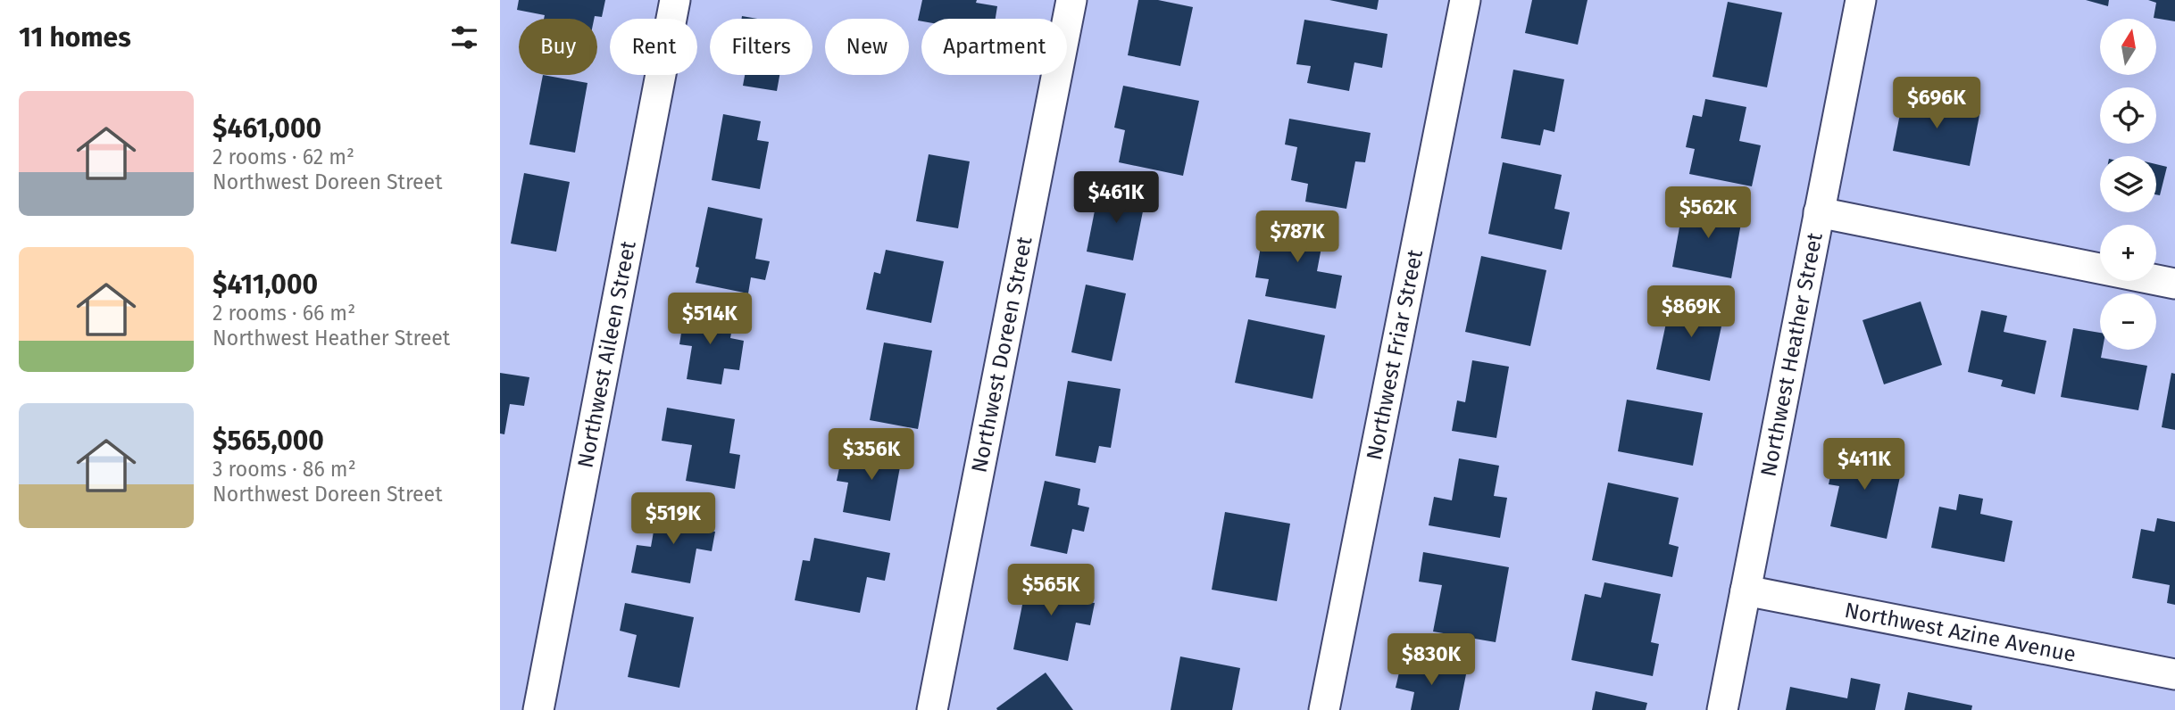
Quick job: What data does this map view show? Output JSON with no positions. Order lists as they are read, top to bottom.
{
  "streets": {
    "street": [
      "Northwest Aileen Street",
      "Northwest Doreen Street",
      "Northwest Friar Street",
      "Northwest Heather Street",
      "Northwest Azine Avenue"
    ]
  },
  "crossings": [
    ["Northwest Heather Street", "Northwest Azine Avenue"]
  ],
  "north": "top",
  "page": {
    "heading": "11 homes",
    "map_buttons": ["+", "−"],
    "chip": [
      "Buy",
      "Rent",
      "Filters",
      "New",
      "Apartment"
    ],
    "list": [
      {
        "name": "$461,000",
        "note": "2 rooms · 62 m² · Northwest Doreen Street"
      },
      {
        "name": "$411,000",
        "note": "2 rooms · 66 m² · Northwest Heather Street"
      },
      {
        "name": "$565,000",
        "note": "3 rooms · 86 m² · Northwest Doreen Street"
      }
    ],
    "price": [
      "$696K",
      "$461K",
      "$562K",
      "$787K",
      "$869K",
      "$514K",
      "$356K",
      "$411K",
      "$519K",
      "$565K",
      "$830K"
    ]
  }
}
